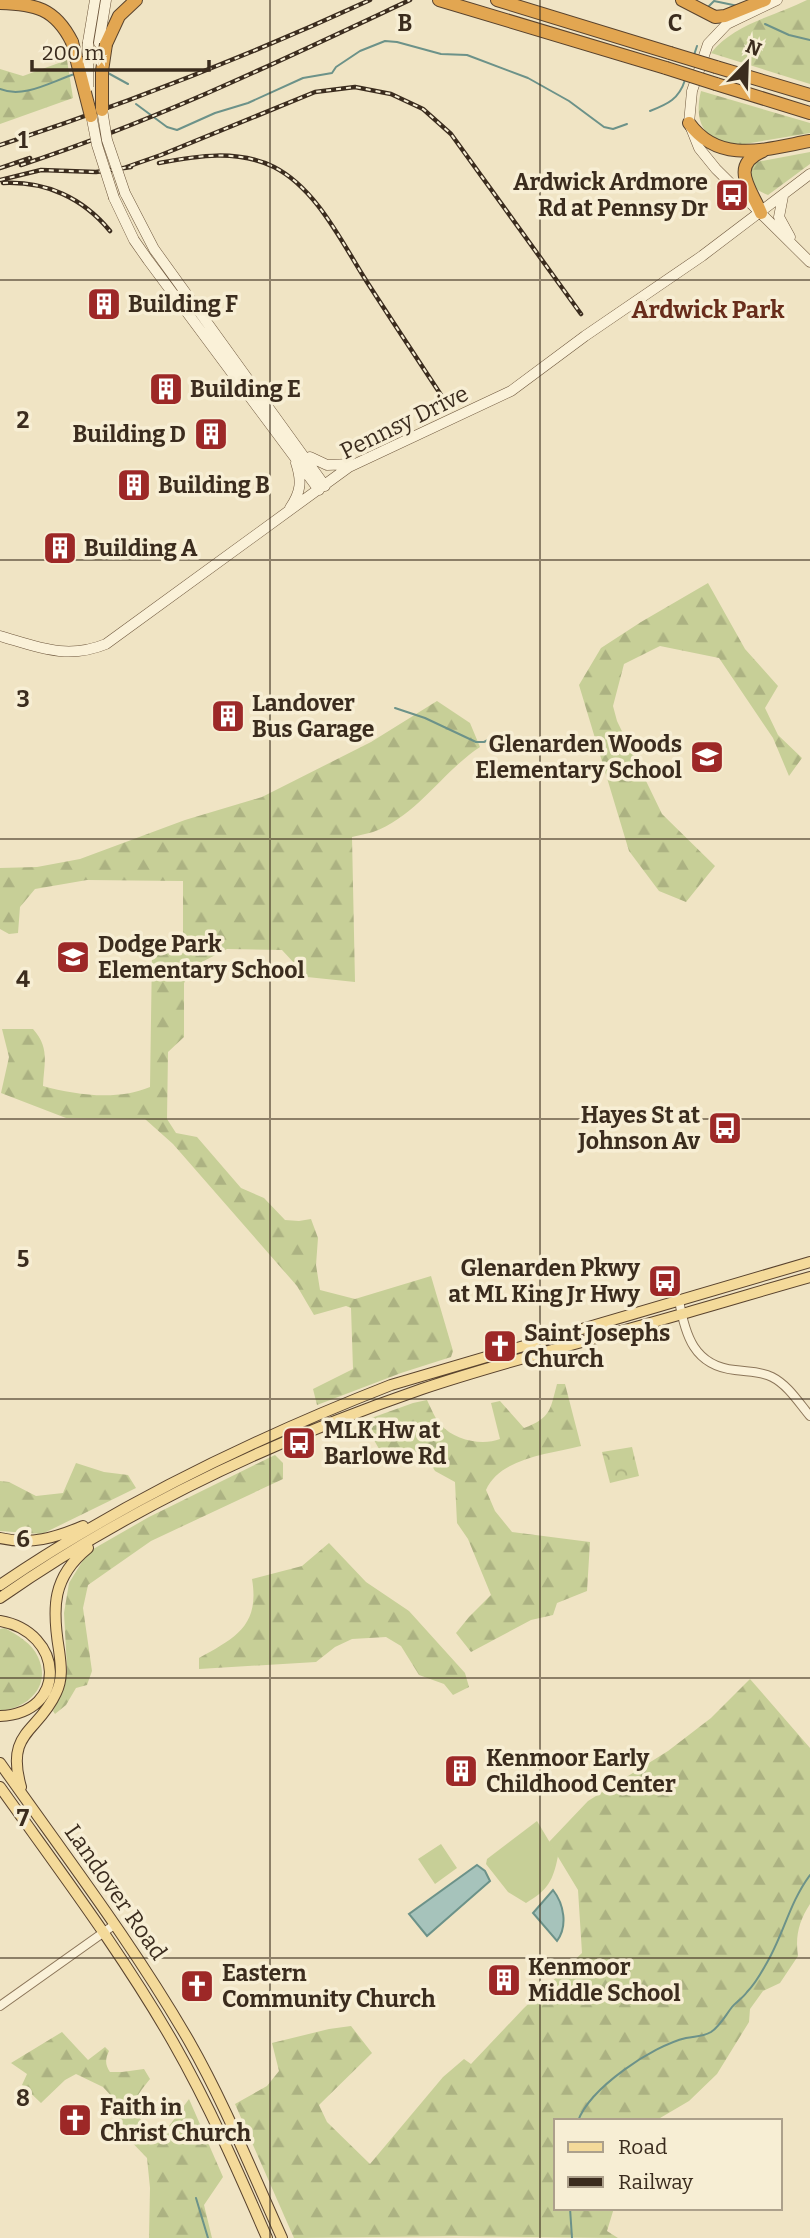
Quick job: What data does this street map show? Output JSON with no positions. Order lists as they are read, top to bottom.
{
  "streets": {
    "main road": ["Pennsy Drive", "Landover Road"]
  },
  "districts": ["Ardwick Park"],
  "places": {
    "bus stop": [
      "Ardwick Ardmore Rd at Pennsy Dr",
      "Hayes St at Johnson Av",
      "Glenarden Pkwy at ML King Jr Hwy",
      "MLK Hw at Barlowe Rd"
    ],
    "building": [
      "Building F",
      "Building E",
      "Building D",
      "Building B",
      "Building A",
      "Landover Bus Garage",
      "Kenmoor Early Childhood Center",
      "Kenmoor Middle School"
    ],
    "school or university": ["Glenarden Woods Elementary School", "Dodge Park Elementary School"],
    "church": ["Saint Josephs Church", "Eastern Community Church", "Faith in Christ Church"]
  },
  "legend": ["Road", "Railway"],
  "scale_bar": "200 m",
  "north": "top right",
  "grid": {
    "columns": ["B", "C"],
    "rows": [
      "1",
      "2",
      "3",
      "4",
      "5",
      "6",
      "7",
      "8"
    ]
  }
}
